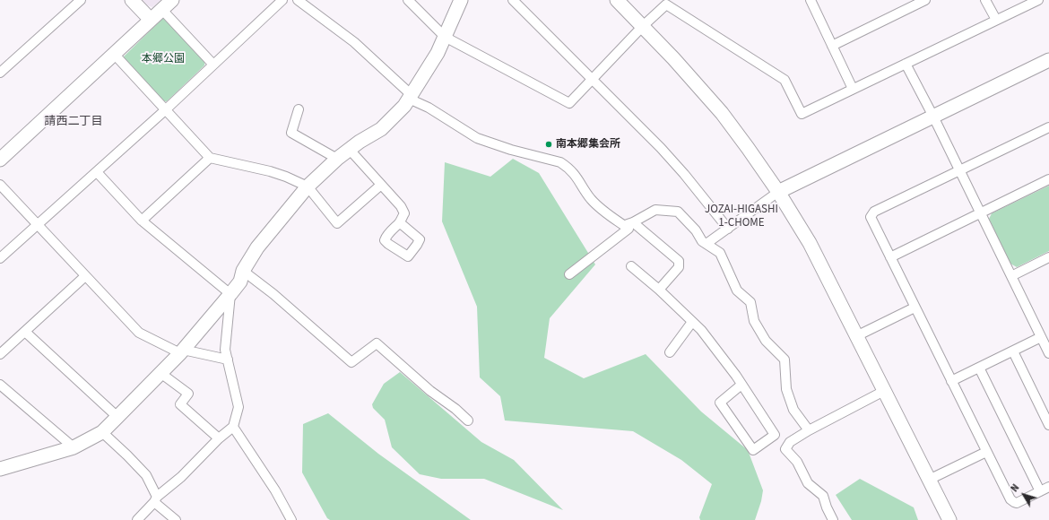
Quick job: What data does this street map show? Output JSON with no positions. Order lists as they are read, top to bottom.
{
  "districts": ["請西二丁目", "JOZAI-HIGASHI 1-CHOME"],
  "parks": ["本郷公園"],
  "places": ["南本郷集会所"],
  "north": "top left"
}
